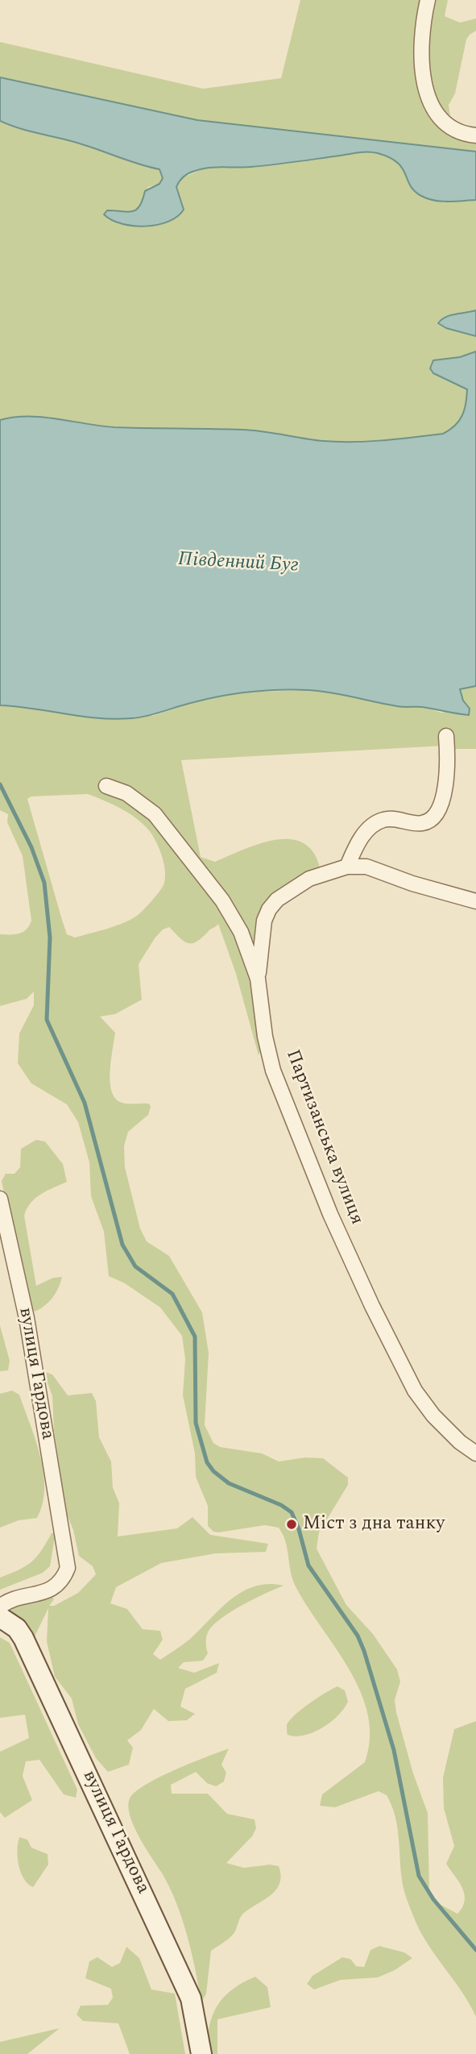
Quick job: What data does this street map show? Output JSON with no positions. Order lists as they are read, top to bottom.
{
  "streets": {
    "street": ["Партизанська вулиця", "вулиця Гардова"]
  },
  "water": ["Південний Буг"],
  "places": ["Міст з дна танку"]
}
